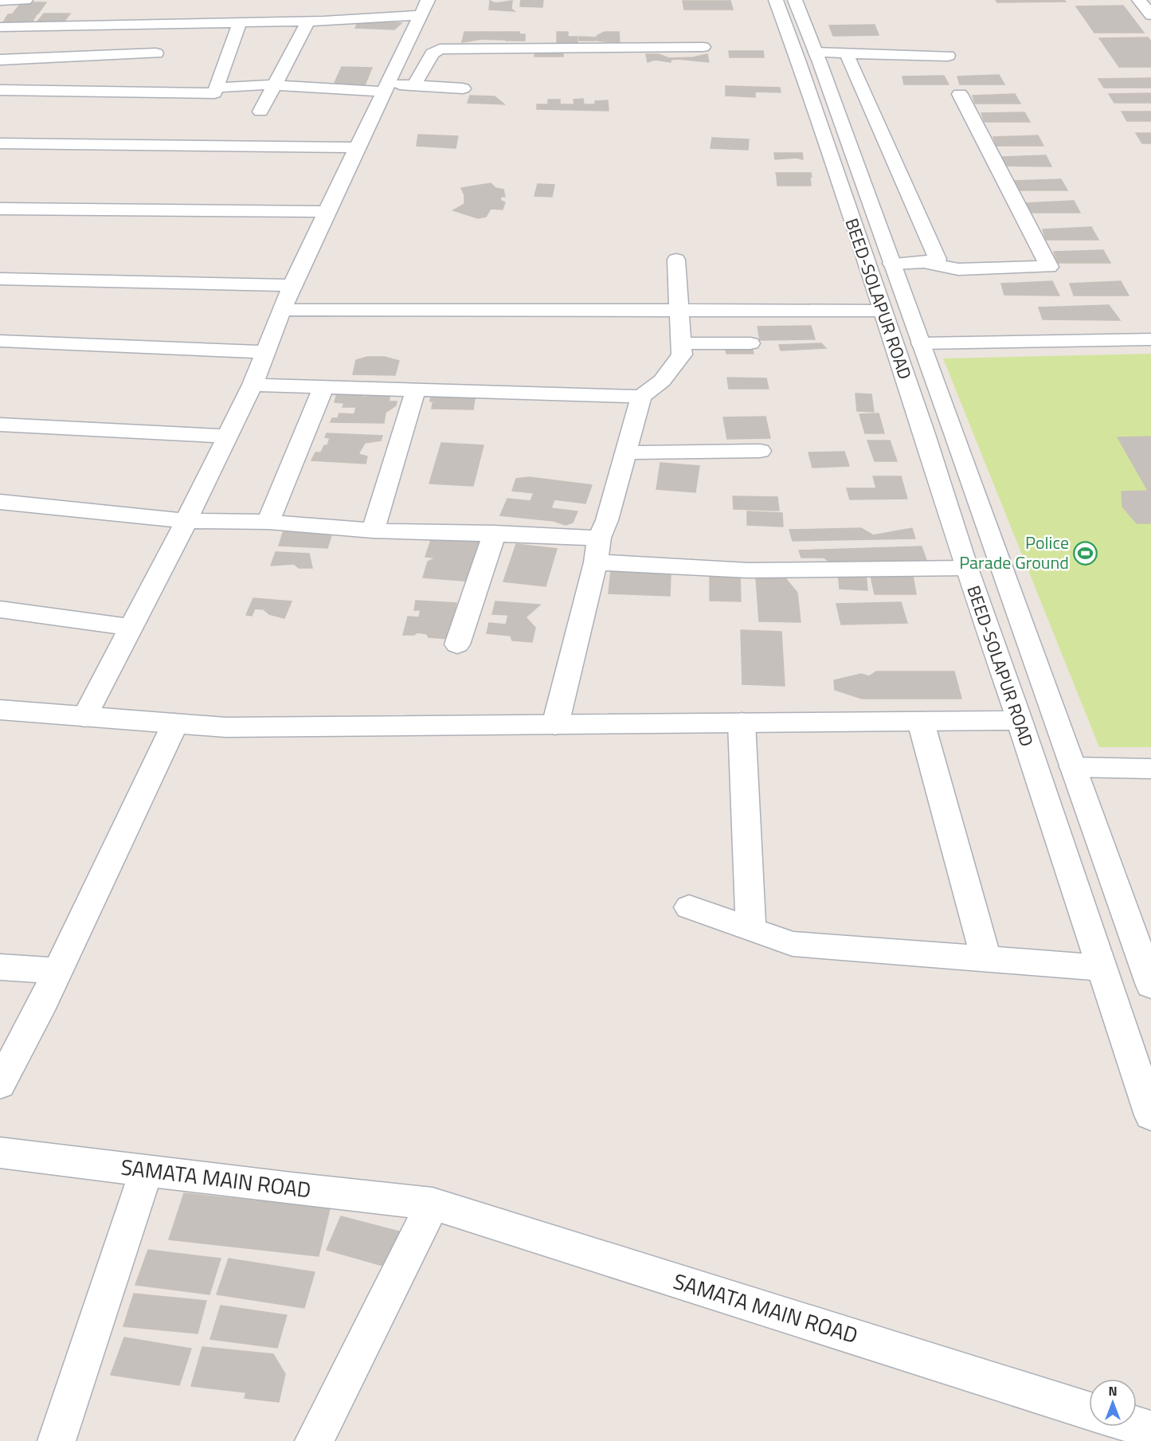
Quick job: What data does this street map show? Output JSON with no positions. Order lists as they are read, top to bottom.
{
  "streets": {
    "street": ["BEED-SOLAPUR ROAD", "SAMATA MAIN ROAD"]
  },
  "places": {
    "sports": ["Police Parade Ground"]
  },
  "north": "top"
}
